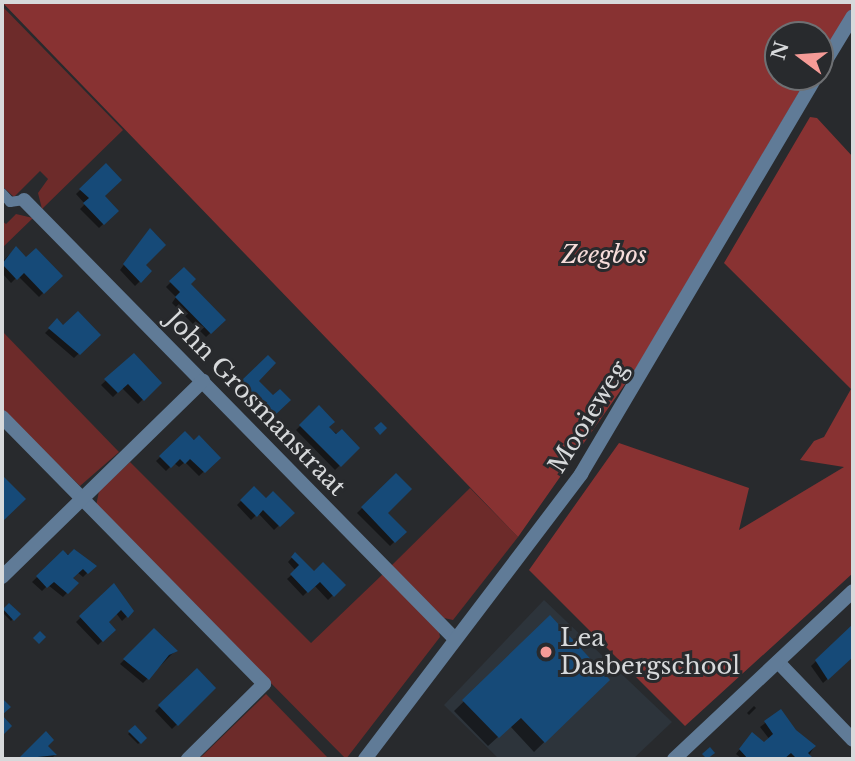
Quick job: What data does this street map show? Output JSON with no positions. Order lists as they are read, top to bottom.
{
  "streets": {
    "street": ["John Grosmanstraat", "Mooieweg"]
  },
  "crossings": [
    ["John Grosmanstraat", "Mooieweg"]
  ],
  "parks": ["Zeegbos"],
  "places": ["Lea Dasbergschool"],
  "north": "left"
}
